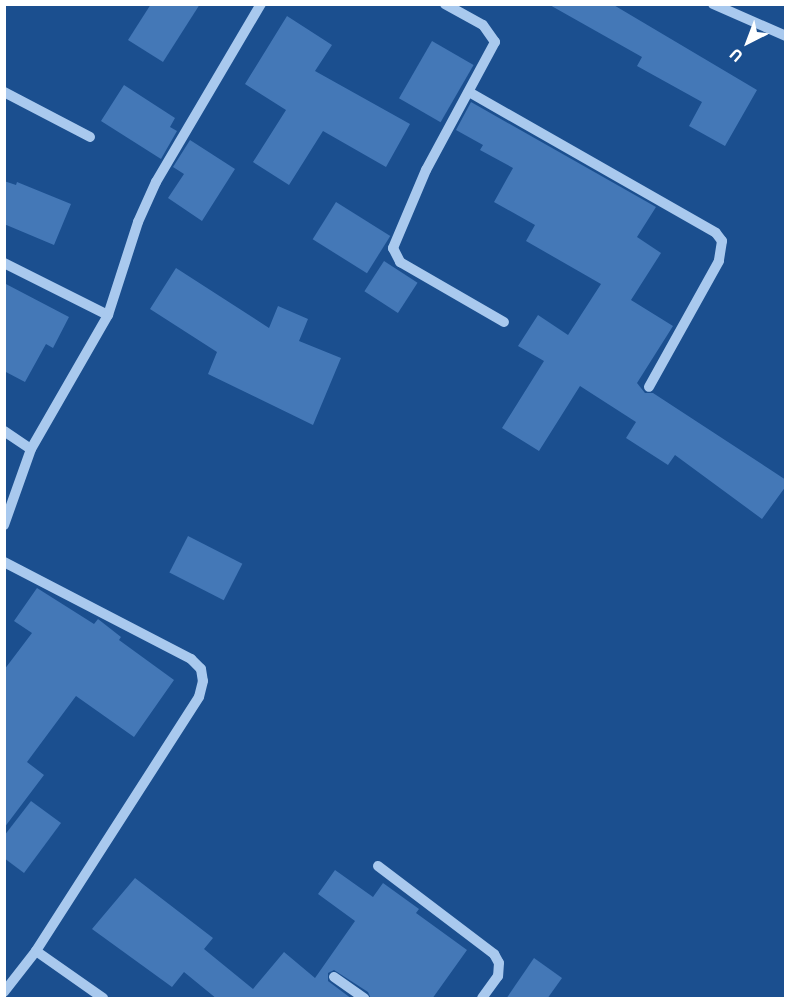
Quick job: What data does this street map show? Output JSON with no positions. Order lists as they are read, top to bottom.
{
  "north": "bottom left"
}
